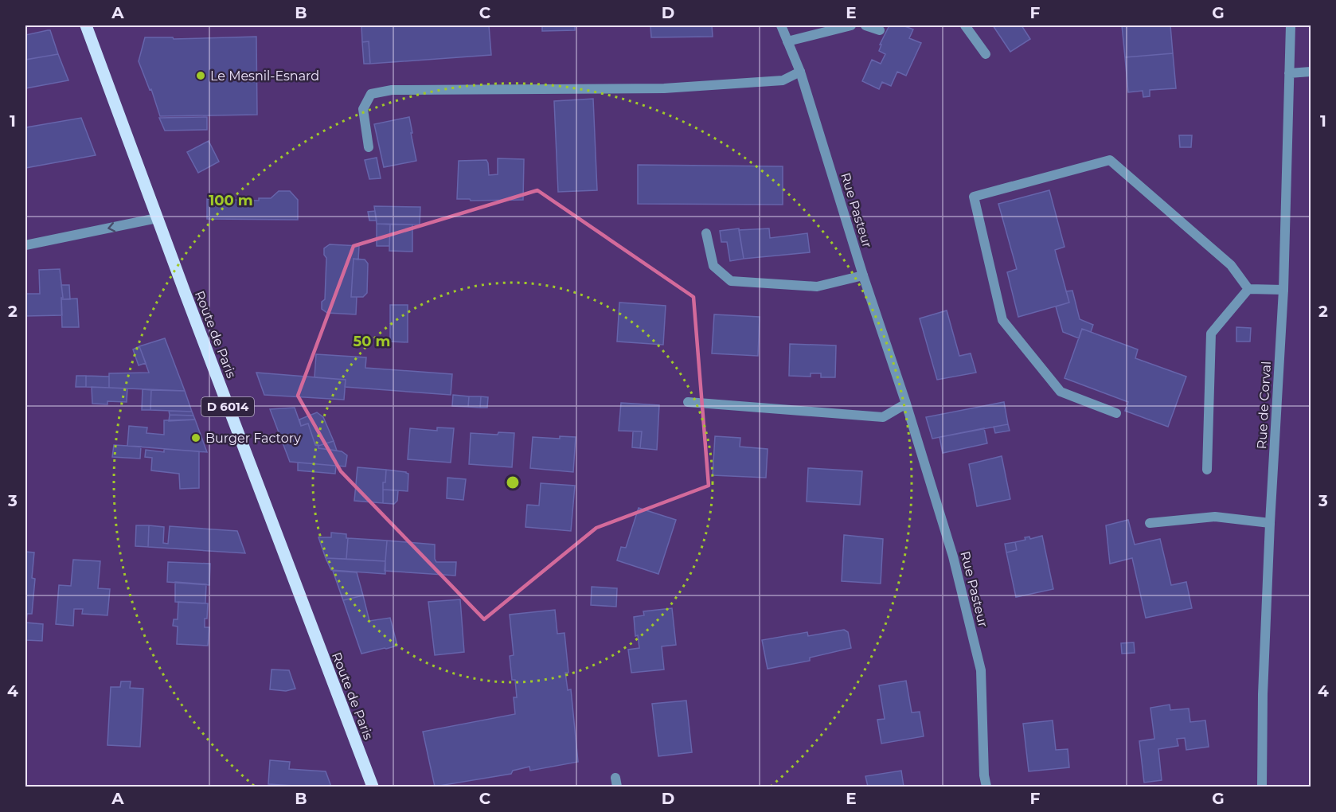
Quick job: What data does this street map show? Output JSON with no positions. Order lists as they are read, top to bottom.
{
  "streets": {
    "main road": ["Route de Paris", "D 6014"],
    "street": ["Rue Pasteur", "Rue de Corval"]
  },
  "places": ["Le Mesnil-Esnard", "Burger Factory"],
  "grid": {
    "columns": [
      "A",
      "B",
      "C",
      "D",
      "E",
      "F",
      "G"
    ],
    "rows": [
      "1",
      "2",
      "3",
      "4"
    ]
  },
  "rings": ["100 m", "50 m"]
}
